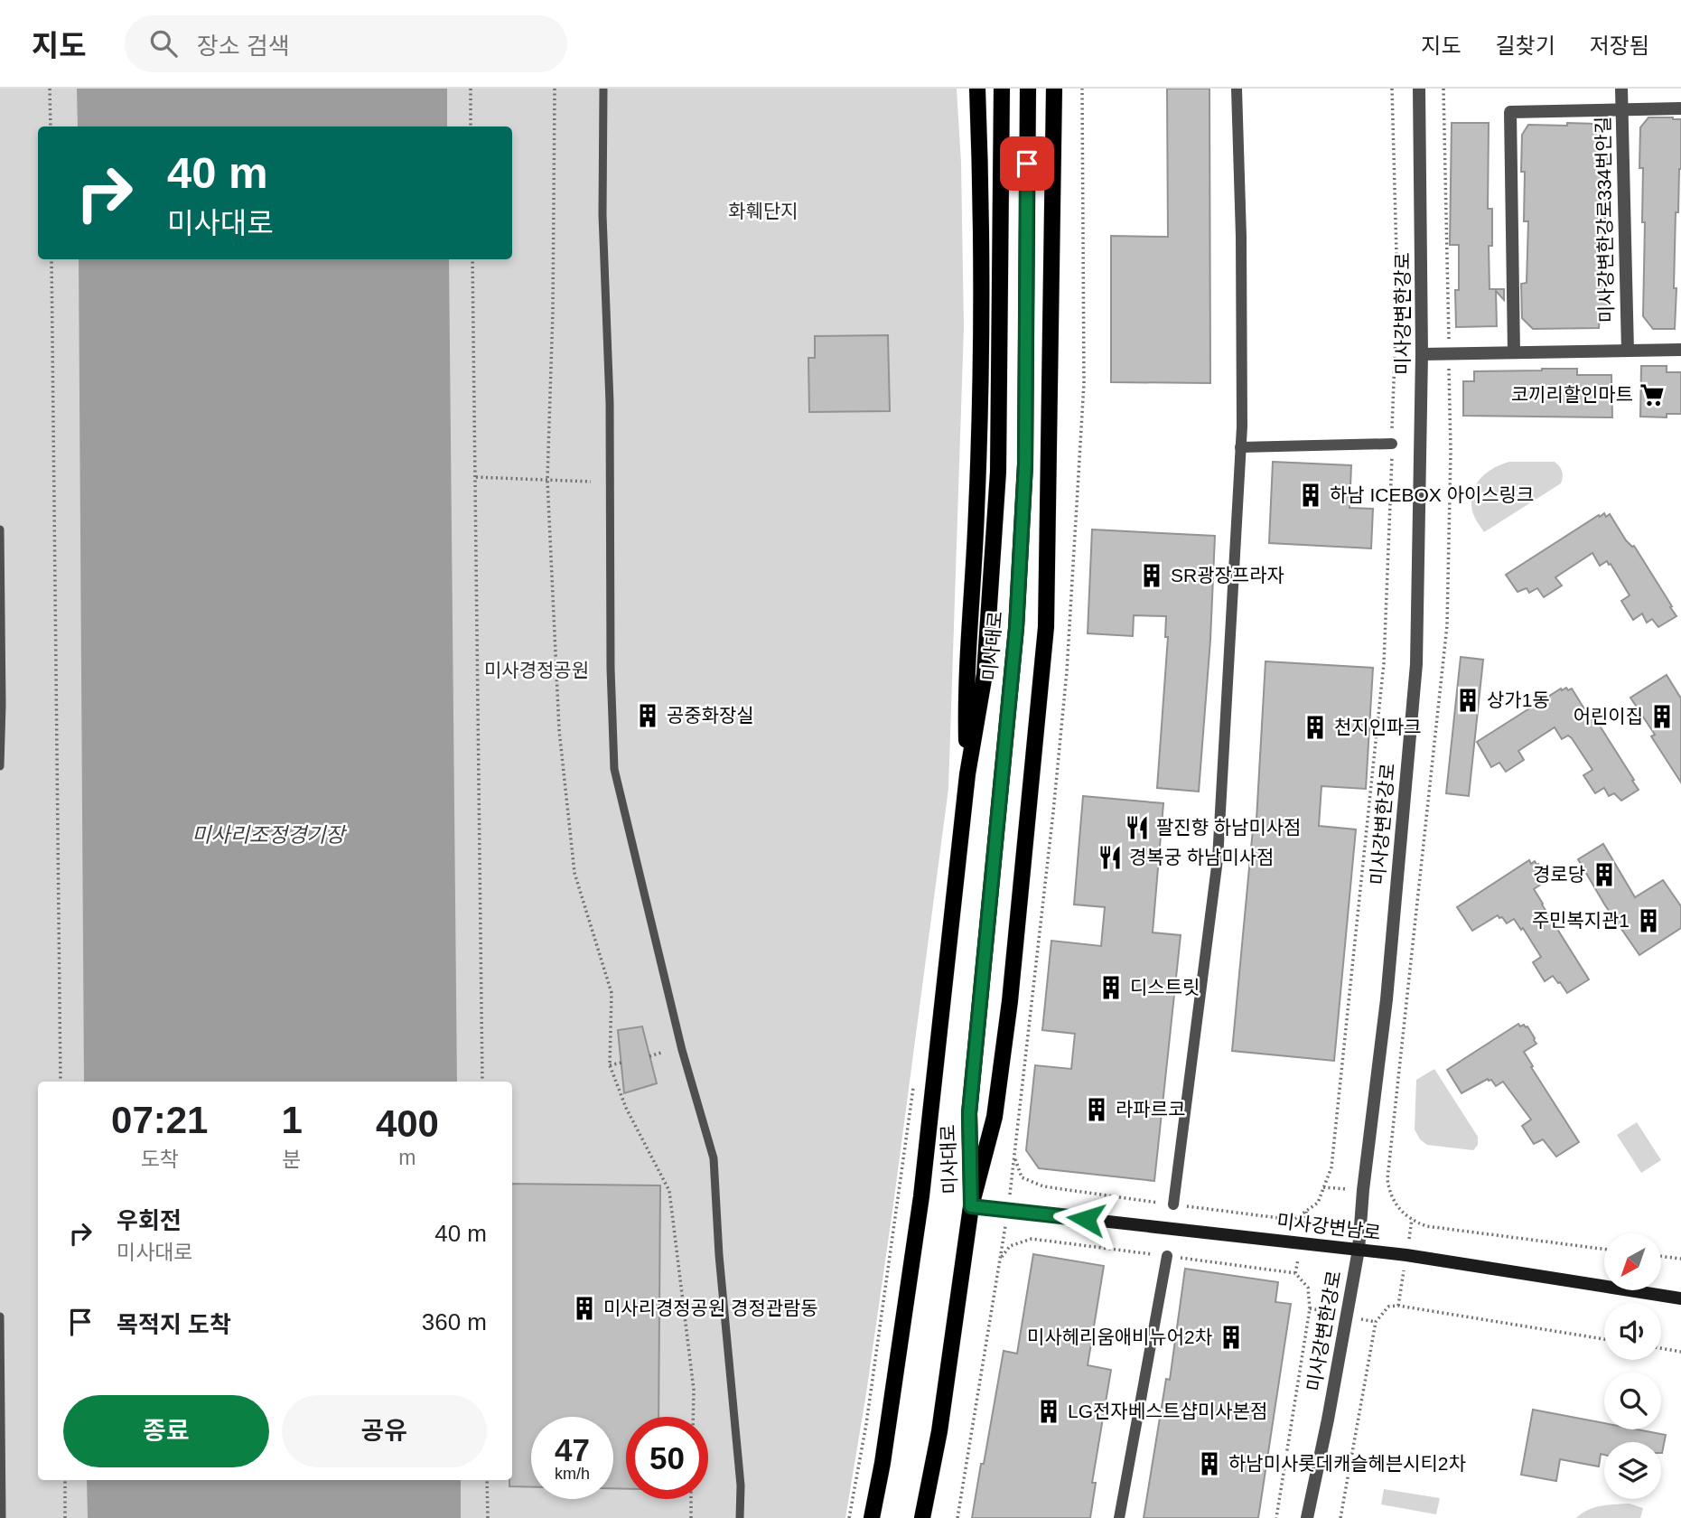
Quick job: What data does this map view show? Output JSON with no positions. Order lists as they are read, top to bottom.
{
  "streets": {
    "main road": ["미사대로", "미사강변남로"],
    "street": ["미사강변한강로334번안길", "미사강변한강로"]
  },
  "crossings": [
    ["미사강변한강로", "미사강변남로"],
    ["미사대로", "미사강변남로"]
  ],
  "water": ["미사리조정경기장"],
  "parks": ["화훼단지", "미사경정공원"],
  "places": {
    "supermarket": ["코끼리할인마트"],
    "building": [
      "하남 ICEBOX 아이스링크",
      "SR광장프라자",
      "상가1동",
      "공중화장실",
      "어린이집",
      "천지인파크",
      "경로당",
      "주민복지관1",
      "디스트릿",
      "라파르코",
      "미사리경정공원 경정관람동",
      "미사헤리움애비뉴어2차",
      "LG전자베스트샵미사본점",
      "하남미사롯데캐슬헤븐시티2차"
    ],
    "restaurant": ["팔진향 하남미사점", "경복궁 하남미사점"]
  },
  "north": "bottom left",
  "page": {
    "header": "지도",
    "search": "장소 검색",
    "nav": ["지도", "길찾기", "저장됨"],
    "turn": ["40 m", "미사대로"],
    "eta": [
      "07:21",
      "도착",
      "1",
      "분",
      "400",
      "m"
    ],
    "list": [
      {
        "name": "우회전",
        "note": "미사대로",
        "value": "40 m"
      },
      {
        "name": "목적지 도착",
        "value": "360 m"
      }
    ],
    "buttons": ["종료", "공유"],
    "speed": "47 km/h",
    "limit": "50"
  }
}
